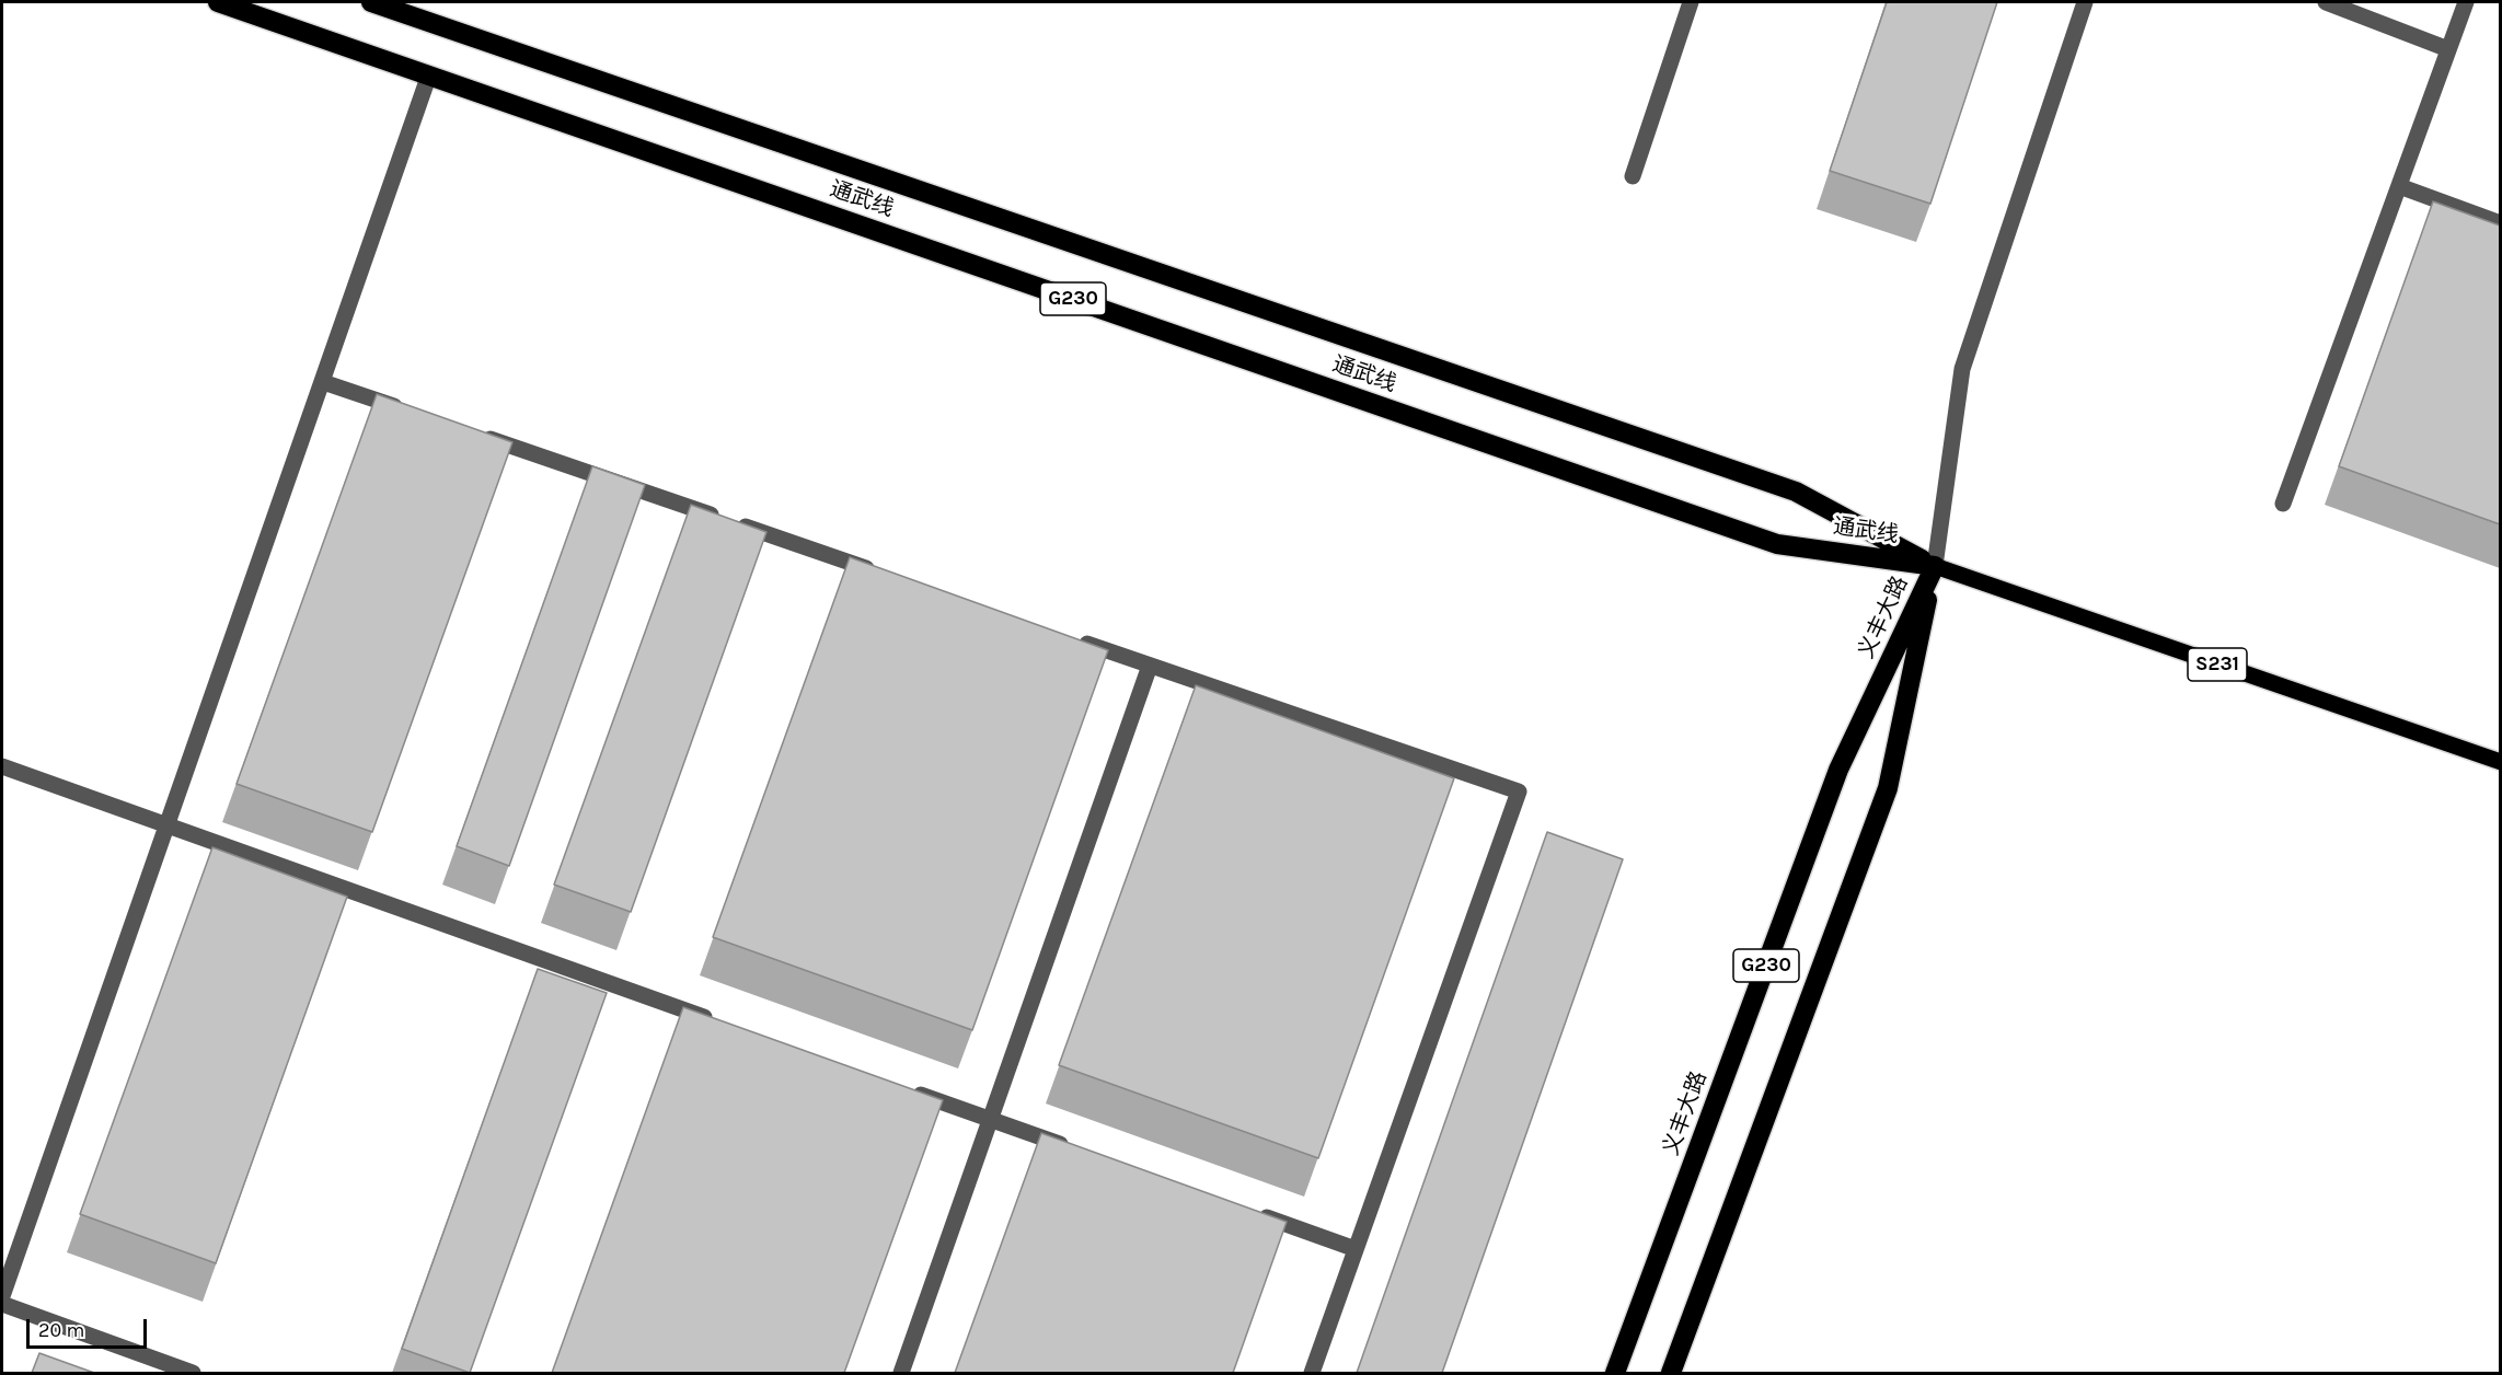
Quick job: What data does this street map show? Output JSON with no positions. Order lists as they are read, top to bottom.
{
  "streets": {
    "highway": ["通武线", "G230", "义丰大路"],
    "main road": ["S231"]
  },
  "crossings": [
    ["通武线", "义丰大路"],
    ["通武线", "S231"],
    ["义丰大路", "S231"]
  ],
  "scale_bar": "20 m"
}
